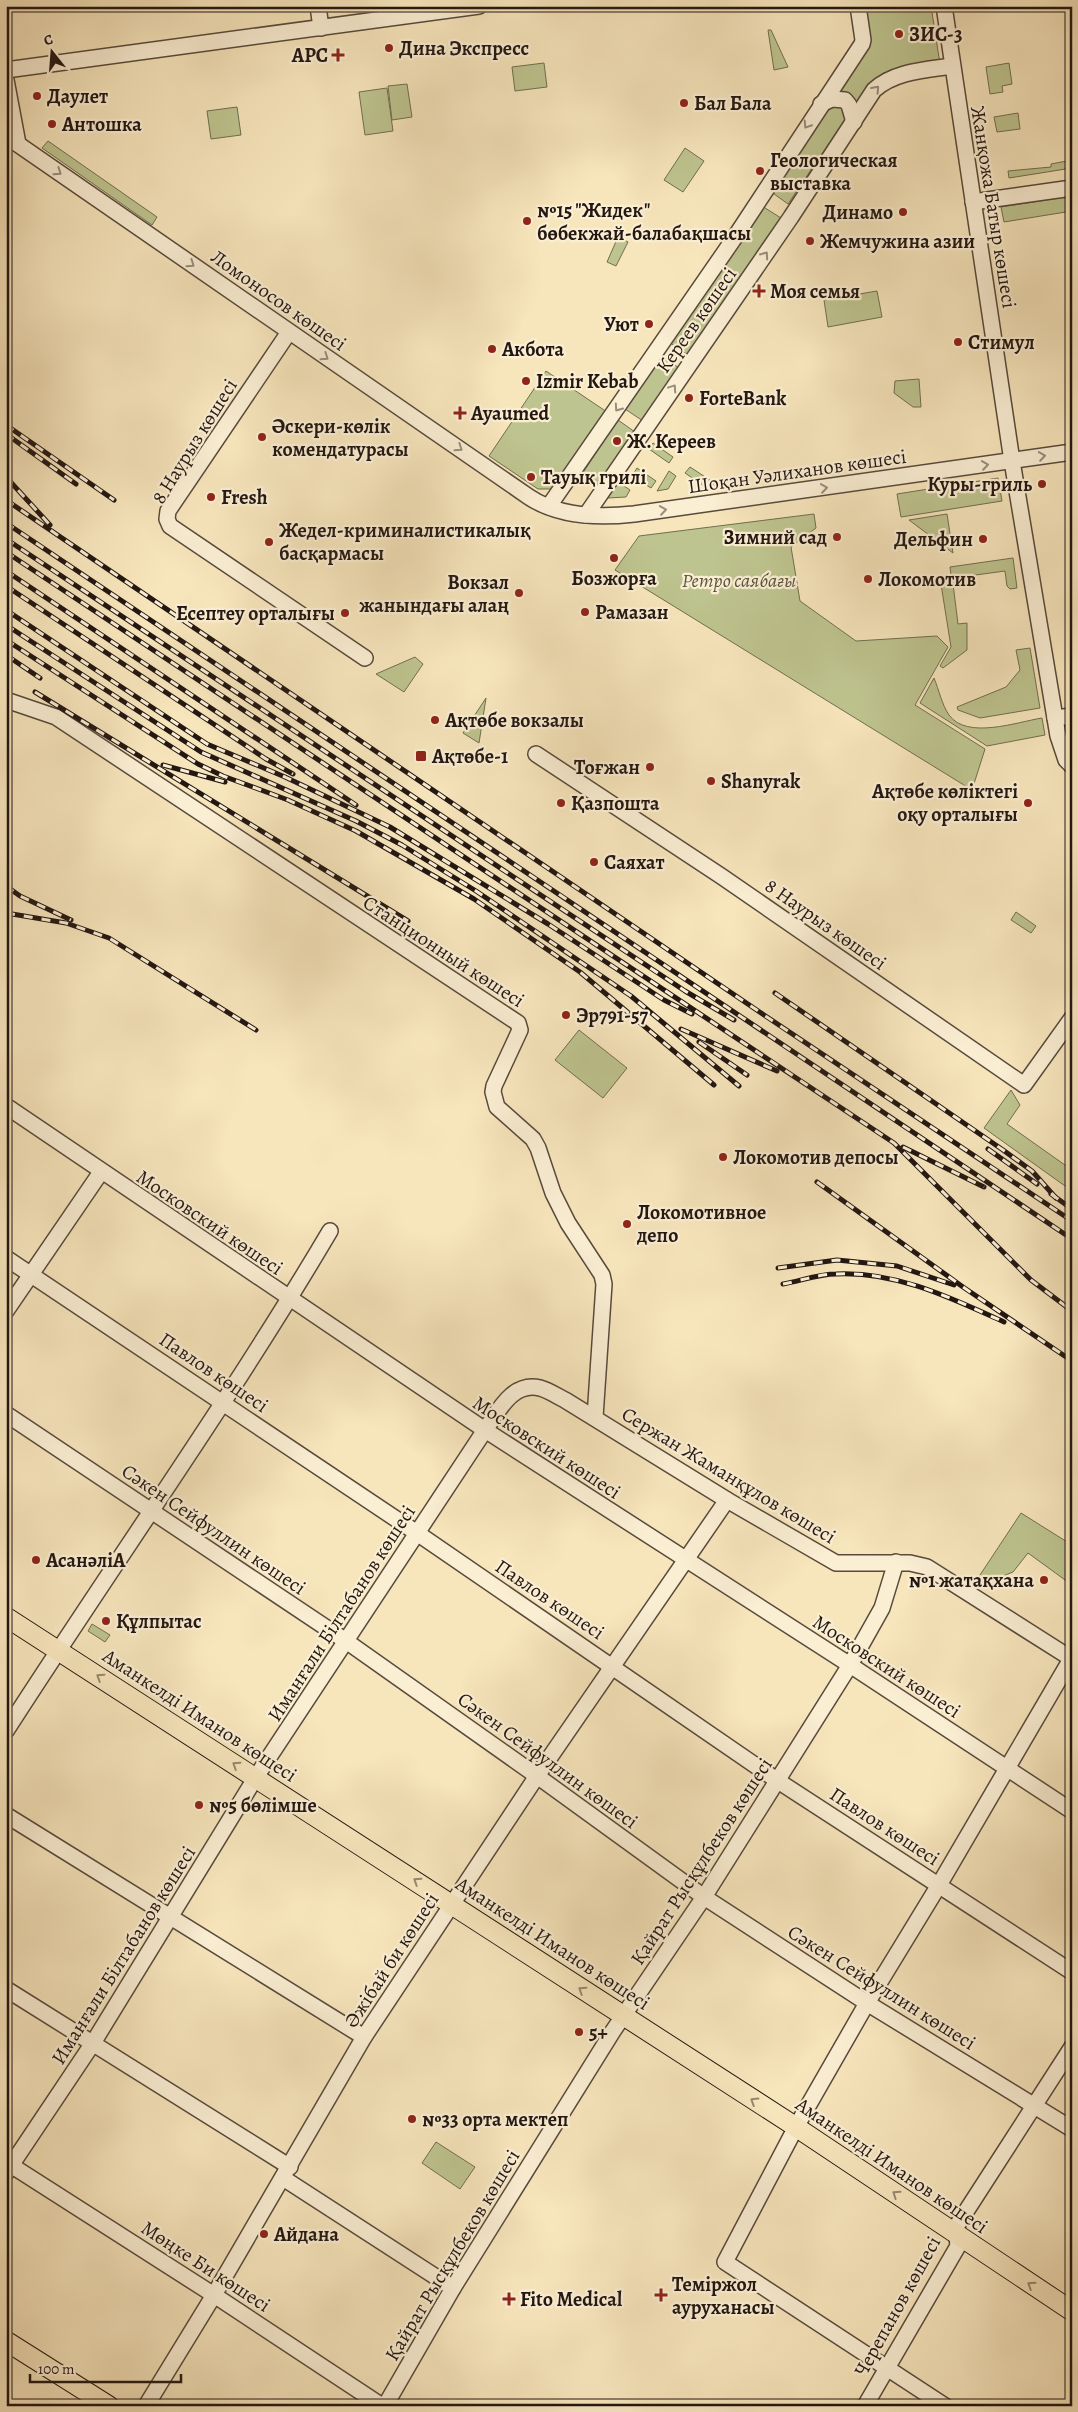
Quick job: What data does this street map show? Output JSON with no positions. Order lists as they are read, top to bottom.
{
  "streets": {
    "main road": ["Аманкелді Иманов көшесі"],
    "street": [
      "Жанқожа Батыр көшесі",
      "Ломоносов көшесі",
      "Кереев көшесі",
      "8 Наурыз көшесі",
      "Шоқан Уәлиханов көшесі",
      "Станционный көшесі",
      "Московский көшесі",
      "Павлов көшесі",
      "Сержан Жаманқұлов көшесі",
      "Сәкен Сейфуллин көшесі",
      "Иманғали Білтабанов көшесі",
      "Қайрат Рысқұлбеков көшесі",
      "Әжібай би көшесі",
      "Мөңке Би көшесі",
      "Черепанов көшесі"
    ]
  },
  "crossings": [
    ["Жанқожа Батыр көшесі", "Кереев көшесі"],
    ["Жанқожа Батыр көшесі", "Шоқан Уәлиханов көшесі"],
    ["Ломоносов көшесі", "8 Наурыз көшесі"],
    ["Ломоносов көшесі", "Шоқан Уәлиханов көшесі"],
    ["Кереев көшесі", "Шоқан Уәлиханов көшесі"],
    ["Станционный көшесі", "Сержан Жаманқұлов көшесі"],
    ["Московский көшесі", "Иманғали Білтабанов көшесі"],
    ["Московский көшесі", "Қайрат Рысқұлбеков көшесі"],
    ["Московский көшесі", "Әжібай би көшесі"],
    ["Павлов көшесі", "Иманғали Білтабанов көшесі"],
    ["Павлов көшесі", "Қайрат Рысқұлбеков көшесі"],
    ["Павлов көшесі", "Әжібай би көшесі"],
    ["Сержан Жаманқұлов көшесі", "Иманғали Білтабанов көшесі"],
    ["Сержан Жаманқұлов көшесі", "Қайрат Рысқұлбеков көшесі"],
    ["Сержан Жаманқұлов көшесі", "Әжібай би көшесі"],
    ["Сәкен Сейфуллин көшесі", "Иманғали Білтабанов көшесі"],
    ["Сәкен Сейфуллин көшесі", "Қайрат Рысқұлбеков көшесі"],
    ["Сәкен Сейфуллин көшесі", "Әжібай би көшесі"],
    ["Сәкен Сейфуллин көшесі", "Черепанов көшесі"],
    ["Иманғали Білтабанов көшесі", "Аманкелді Иманов көшесі"],
    ["Иманғали Білтабанов көшесі", "Мөңке Би көшесі"],
    ["Аманкелді Иманов көшесі", "Қайрат Рысқұлбеков көшесі"],
    ["Аманкелді Иманов көшесі", "Әжібай би көшесі"],
    ["Аманкелді Иманов көшесі", "Черепанов көшесі"],
    ["Қайрат Рысқұлбеков көшесі", "Мөңке Би көшесі"],
    ["Әжібай би көшесі", "Мөңке Би көшесі"]
  ],
  "one_way": ["Ломоносов көшесі", "Шоқан Уәлиханов көшесі", "Аманкелді Иманов көшесі"],
  "parks": ["Ретро саябағы"],
  "places": {
    "other": [
      "ЗИС-3",
      "Дина Экспресс",
      "Даулет",
      "Бал Бала",
      "Антошка",
      "Геологическая выставка",
      "Динамо",
      "№15 \"Жидек\" бөбекжай-балабақшасы",
      "Жемчужина азии",
      "Уют",
      "Стимул",
      "Акбота",
      "Izmir Kebab",
      "ForteBank",
      "Әскери-көлік комендатурасы",
      "Ж. Кереев",
      "Тауық грилі",
      "Куры-гриль",
      "Fresh",
      "Зимний сад",
      "Дельфин",
      "Жедел-криминалистикалық басқармасы",
      "Бозжорға",
      "Локомотив",
      "Вокзал жанындағы алаң",
      "Рамазан",
      "Есептеу орталығы",
      "Ақтөбе вокзалы",
      "Тоғжан",
      "Shanyrak",
      "Қазпошта",
      "Ақтөбе көліктегі оқу орталығы",
      "Саяхат",
      "Эр791-57",
      "Локомотив депосы",
      "Локомотивное депо",
      "АсанәліА",
      "№1 жатақхана",
      "Құлпытас",
      "№5 бөлімше",
      "5+",
      "№33 орта мектеп",
      "Айдана"
    ],
    "health": [
      "АРС",
      "Моя семья",
      "Ayaumed",
      "Теміржол ауруханасы",
      "Fito Medical"
    ],
    "transit": ["Ақтөбе-1"]
  },
  "scale_bar": "100 m",
  "north": "top"
}
